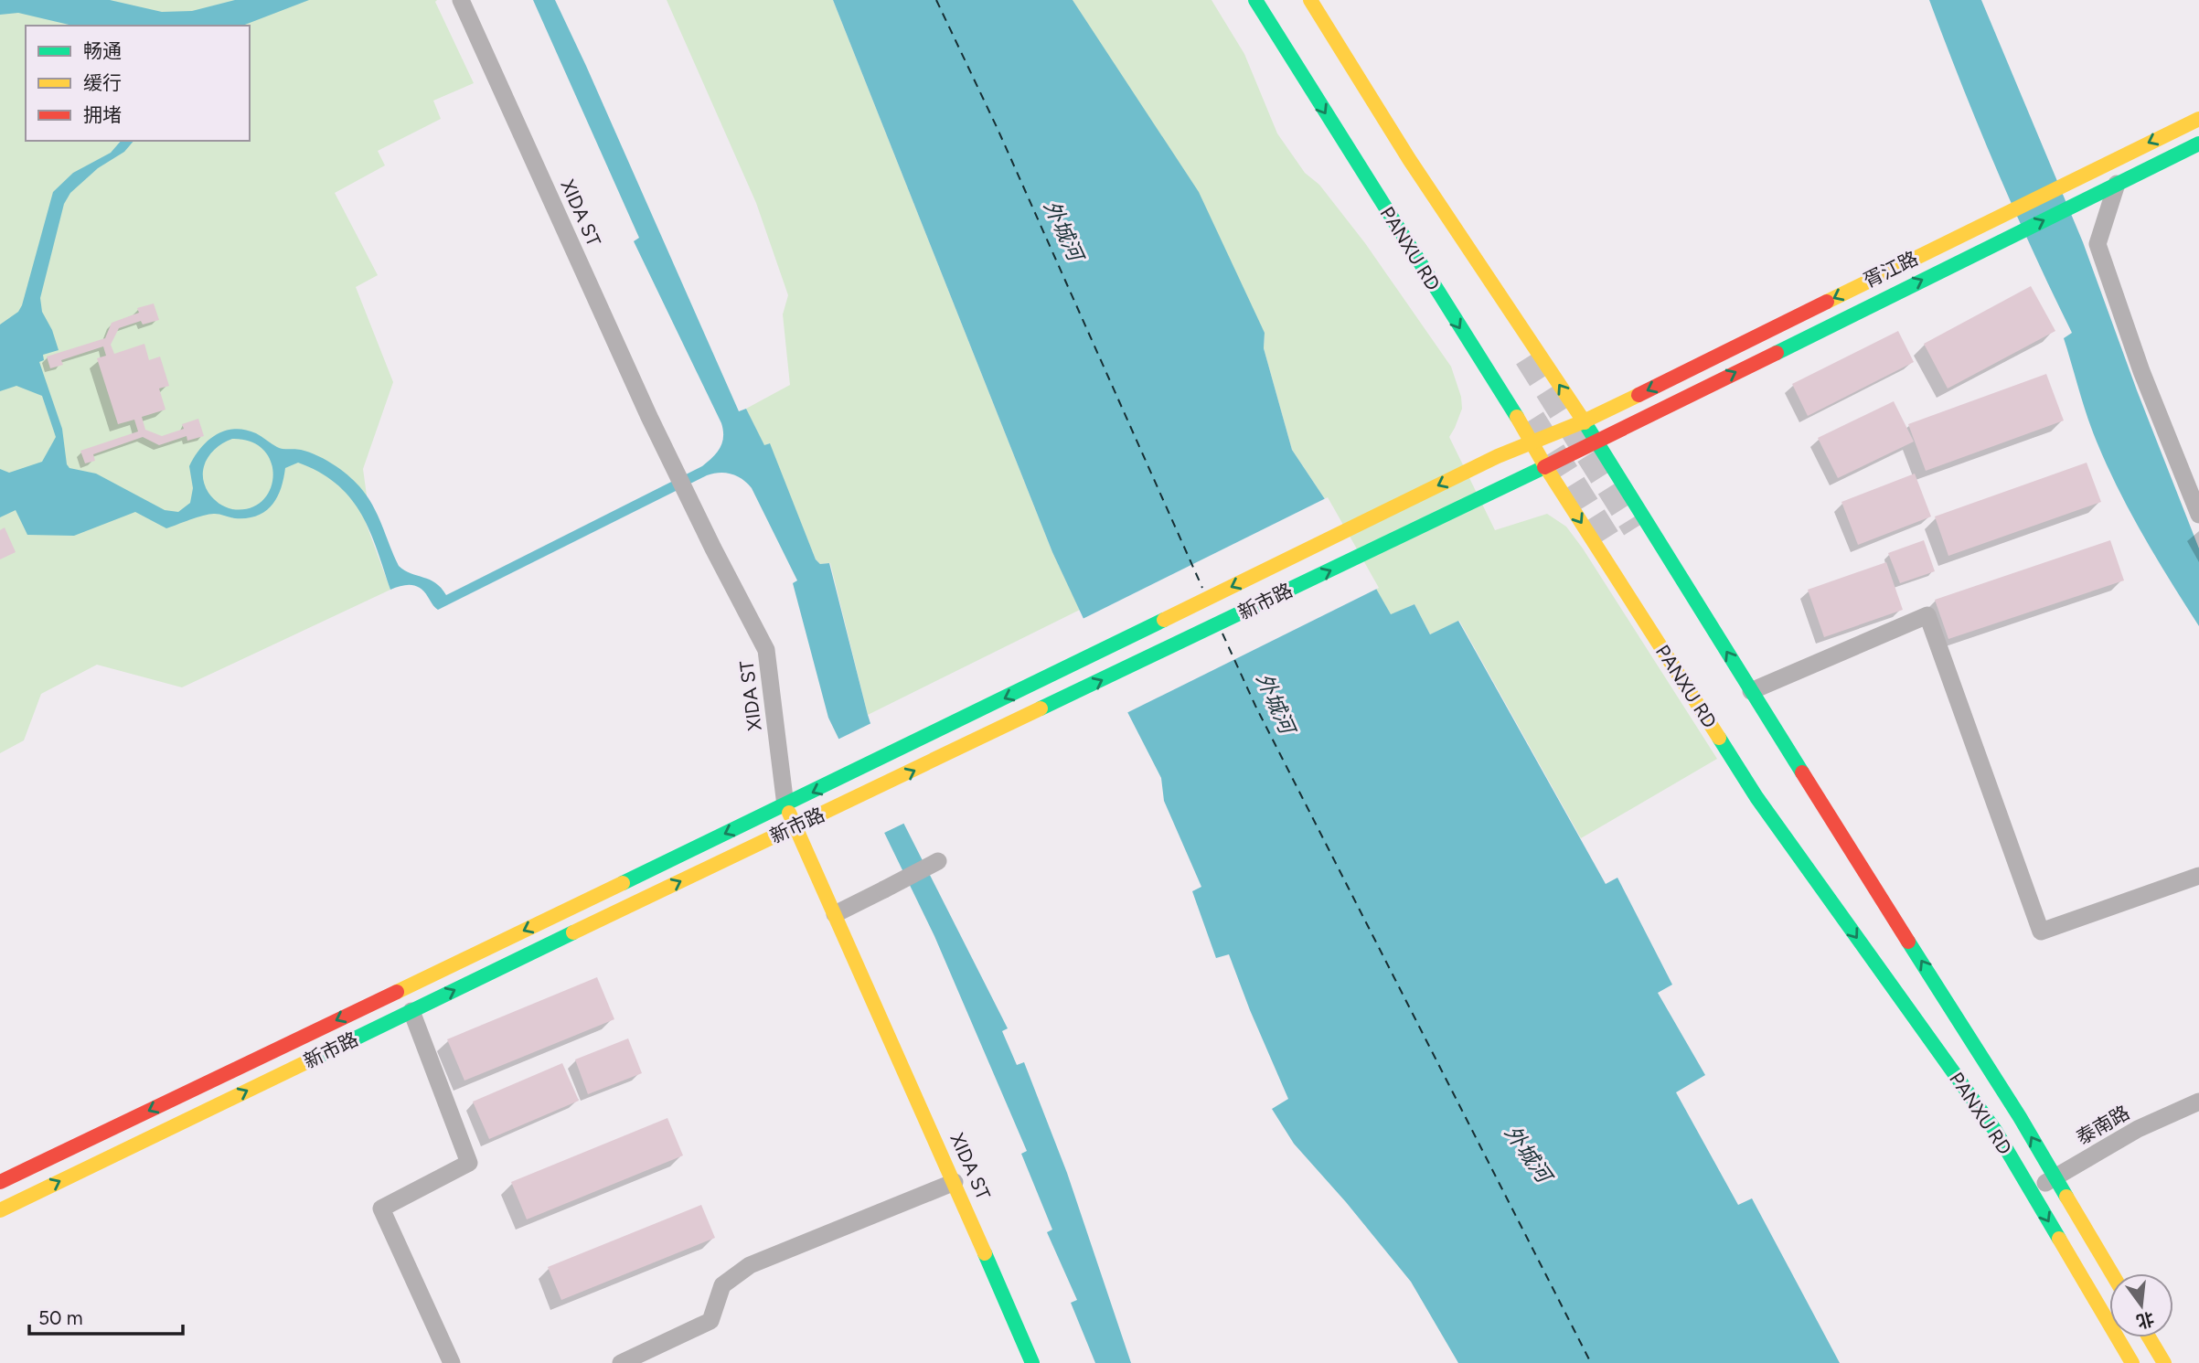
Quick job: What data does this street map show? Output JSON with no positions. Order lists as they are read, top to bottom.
{
  "streets": {
    "main road": [
      "XIDA ST",
      "PANXU RD",
      "胥江路",
      "新市路"
    ],
    "street": ["泰南路"]
  },
  "crossings": [
    ["XIDA ST", "新市路"],
    ["PANXU RD", "胥江路"],
    ["PANXU RD", "新市路"],
    ["PANXU RD", "泰南路"],
    ["胥江路", "新市路"]
  ],
  "water": ["外城河"],
  "legend": ["畅通", "缓行", "拥堵"],
  "scale_bar": "50 m",
  "north": "bottom"
}
